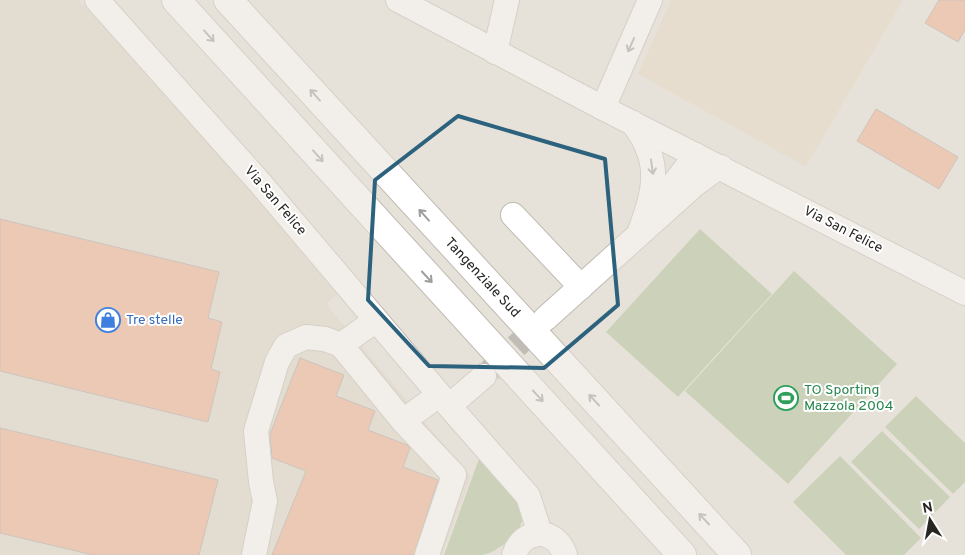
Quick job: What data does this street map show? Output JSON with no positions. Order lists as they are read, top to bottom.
{
  "streets": {
    "highway": ["Tangenziale Sud"],
    "street": ["Via San Felice"]
  },
  "places": {
    "shop": ["Tre stelle"],
    "sports": ["TO Sporting Mazzola 2004"]
  },
  "north": "top"
}
